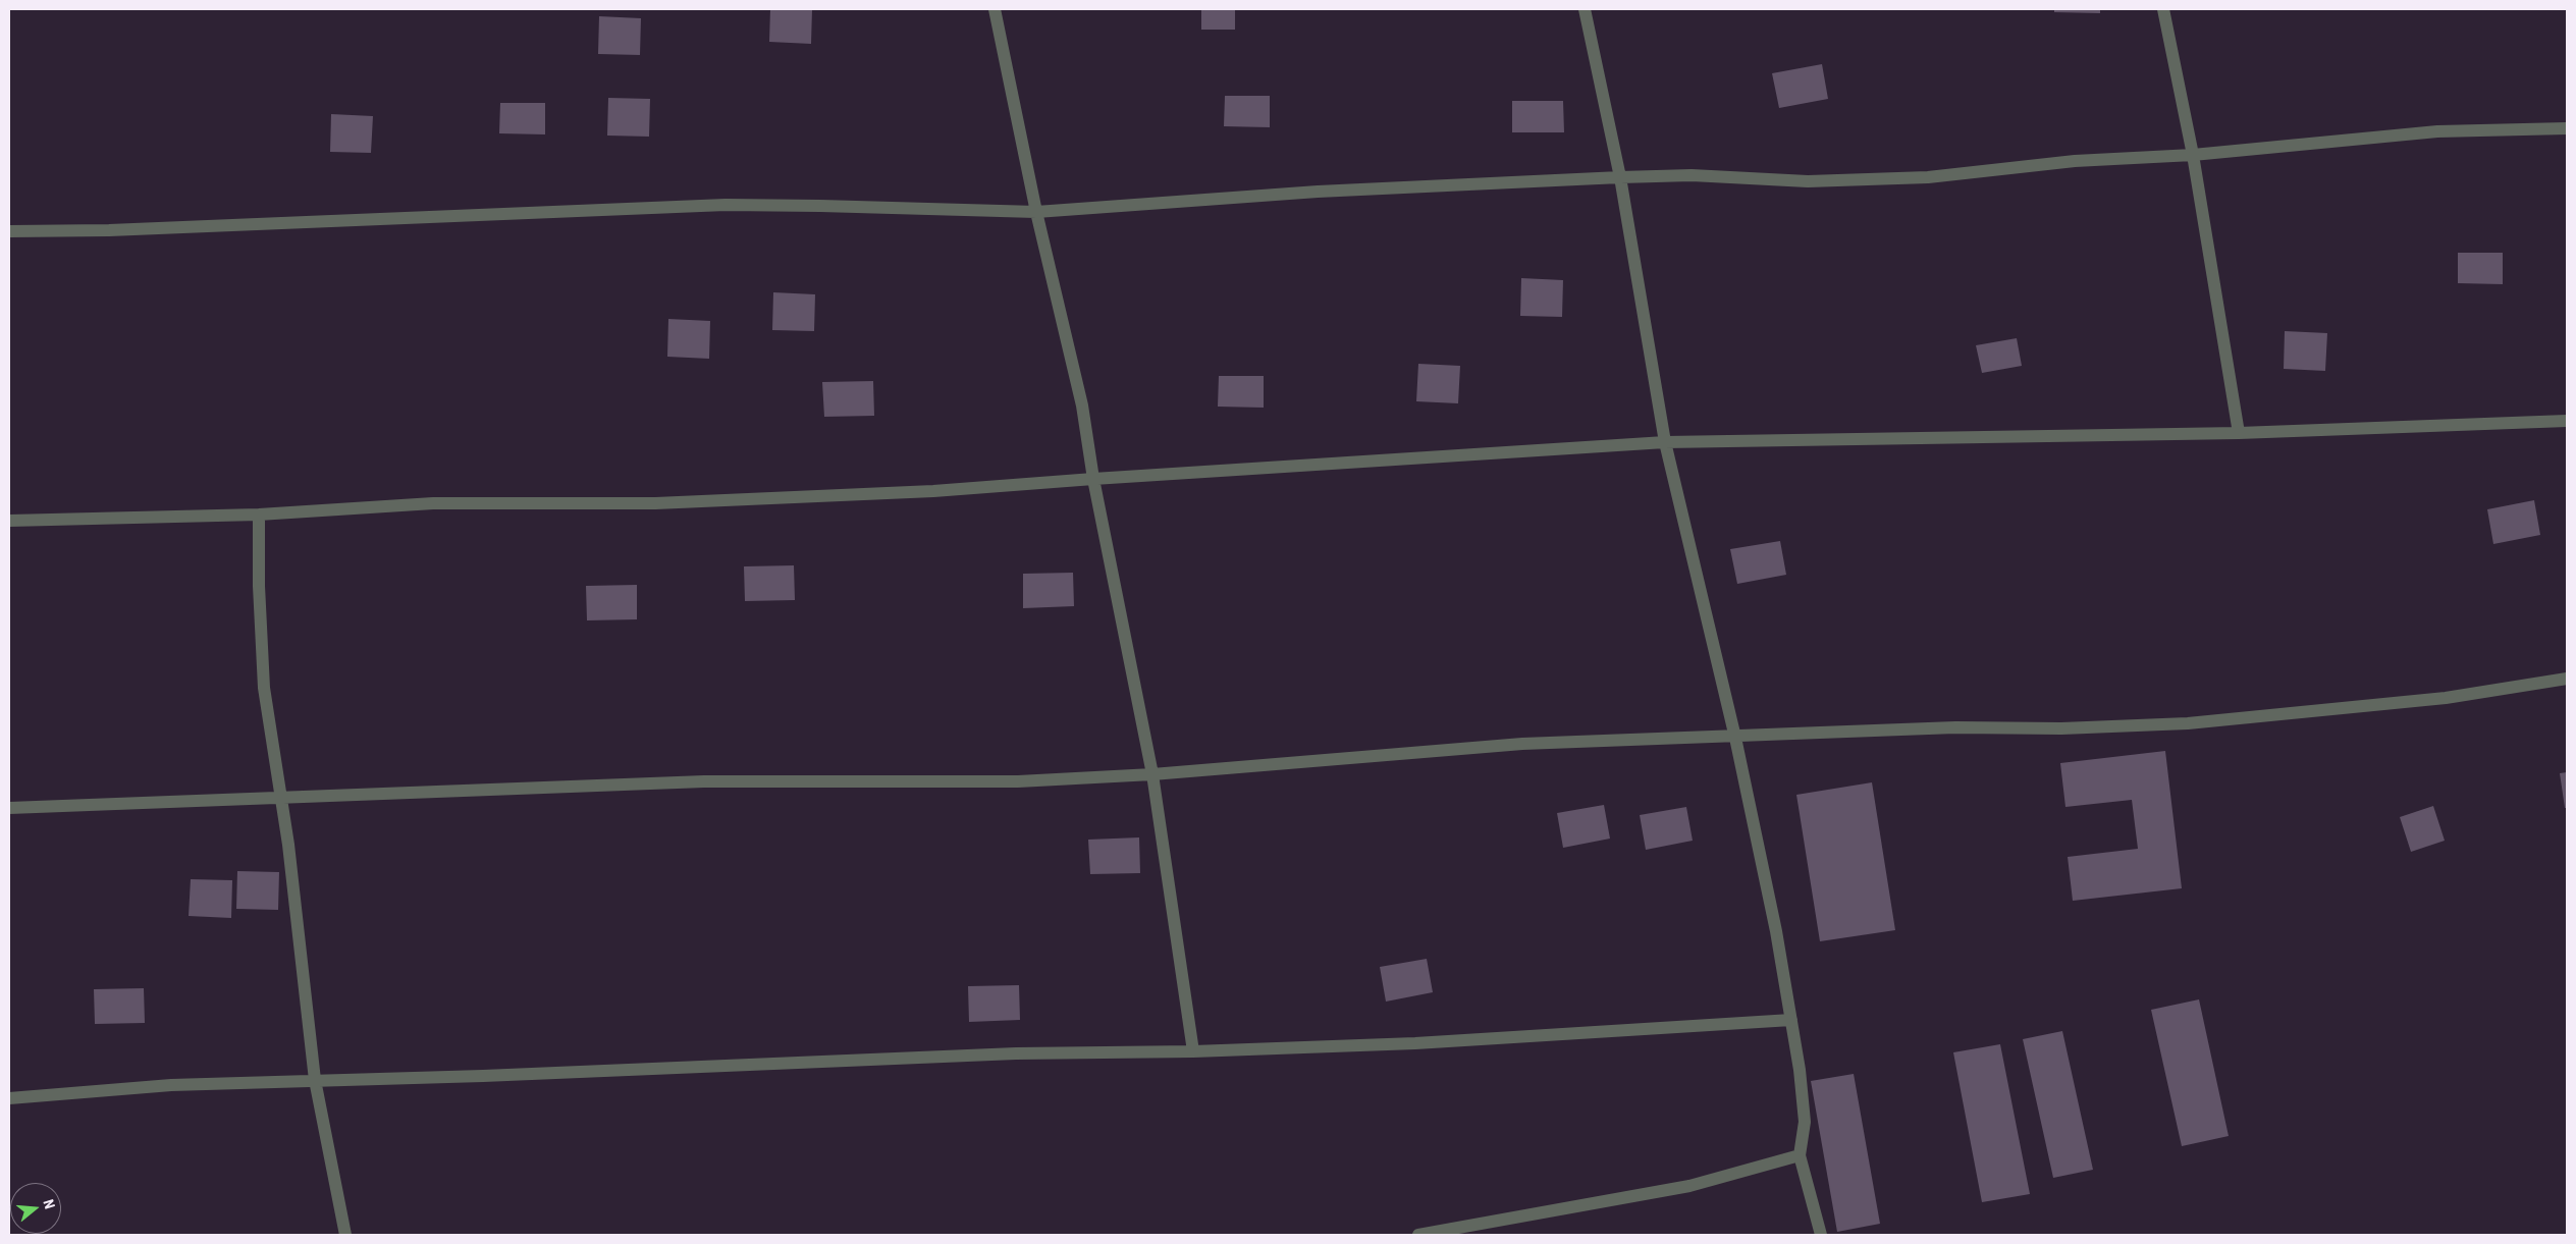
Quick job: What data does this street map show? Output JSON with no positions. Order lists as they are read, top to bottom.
{
  "north": "right"
}
